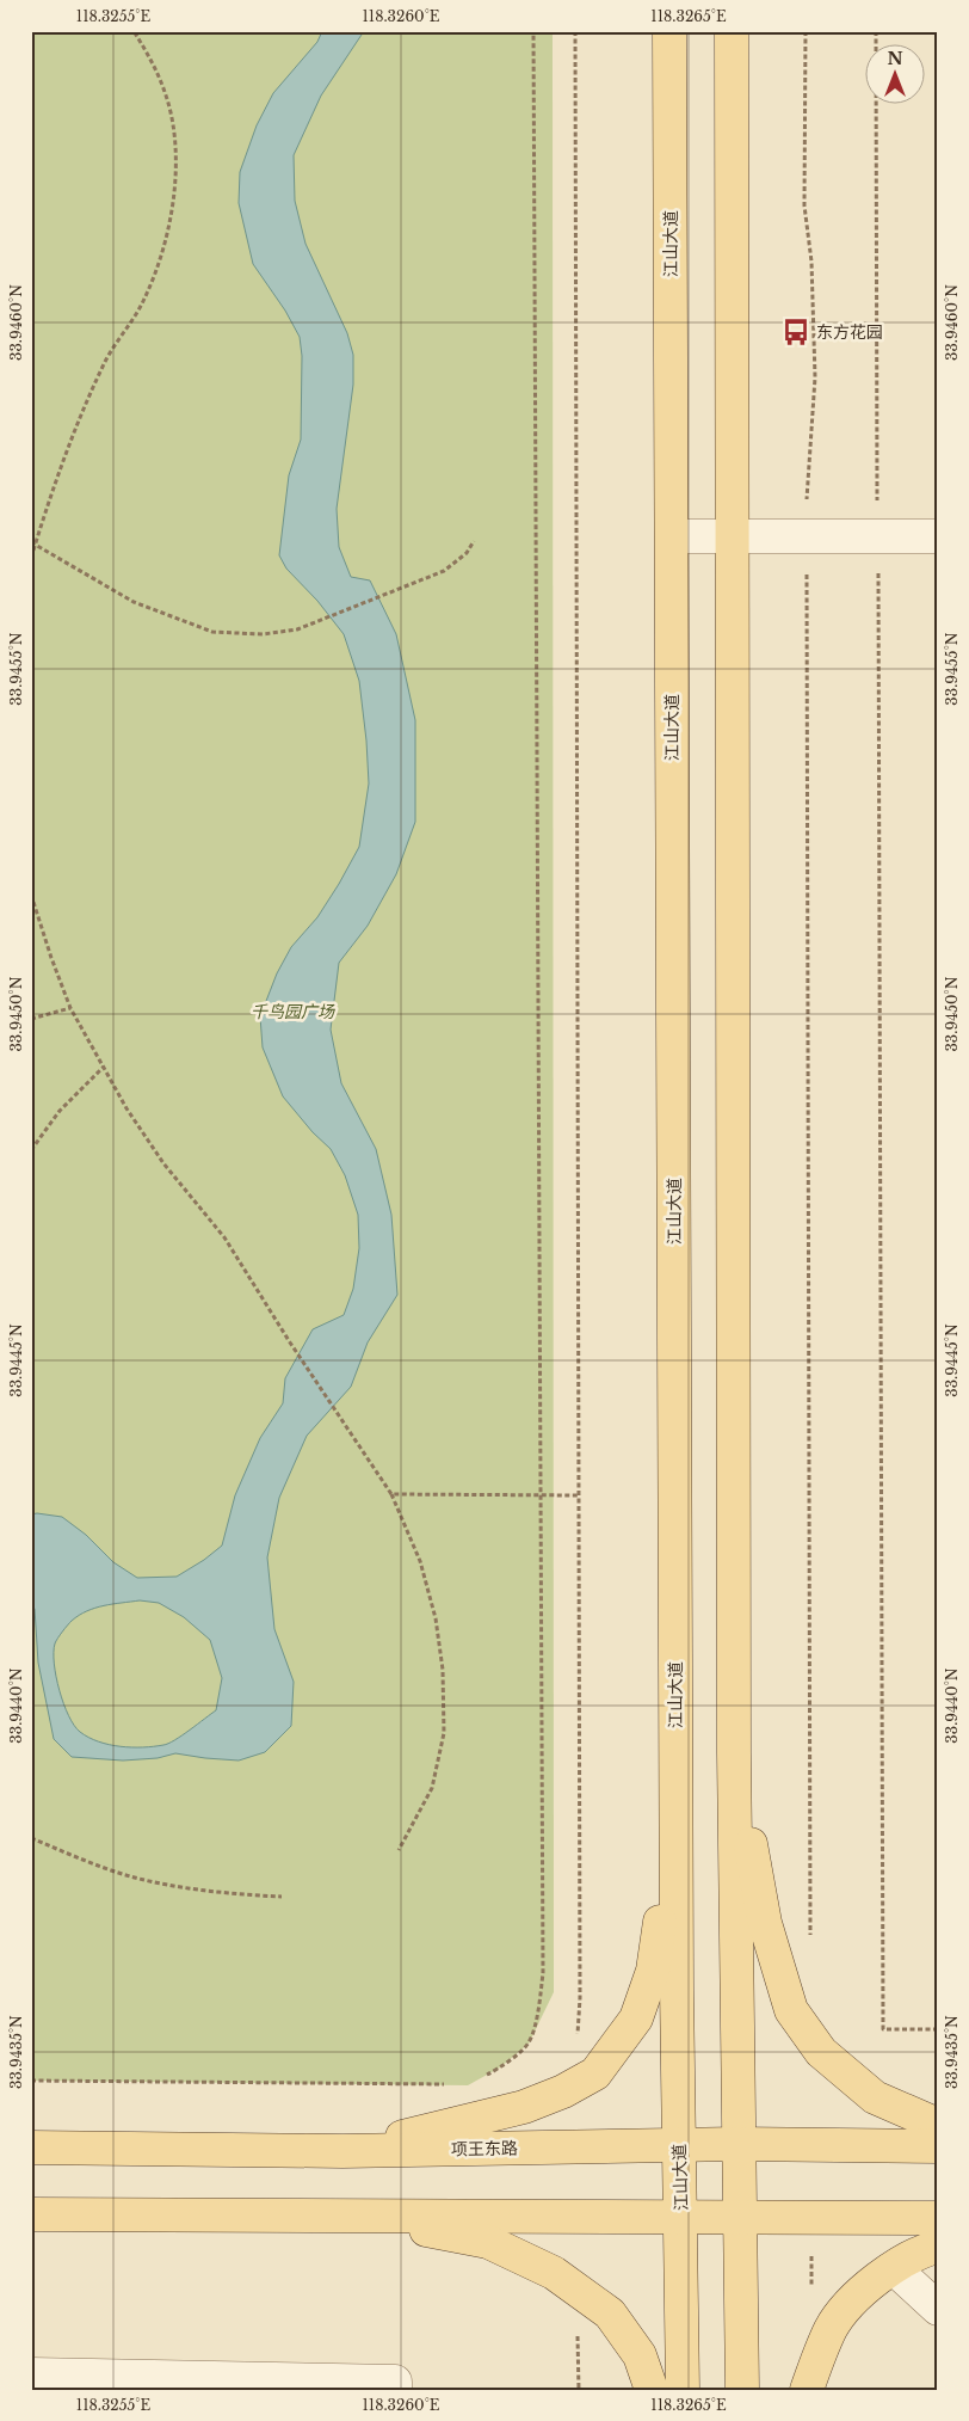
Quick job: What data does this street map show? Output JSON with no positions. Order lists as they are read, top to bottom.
{
  "streets": {
    "main road": ["江山大道", "项王东路"]
  },
  "crossings": [
    ["江山大道", "项王东路"]
  ],
  "parks": ["千鸟园广场"],
  "places": {
    "bus stop": ["东方花园"]
  },
  "north": "top",
  "coordinates": [
    "118.3255°E",
    "118.3260°E",
    "118.3265°E",
    "33.9460°N",
    "33.9455°N",
    "33.9450°N",
    "33.9445°N",
    "33.9440°N",
    "33.9435°N"
  ]
}
